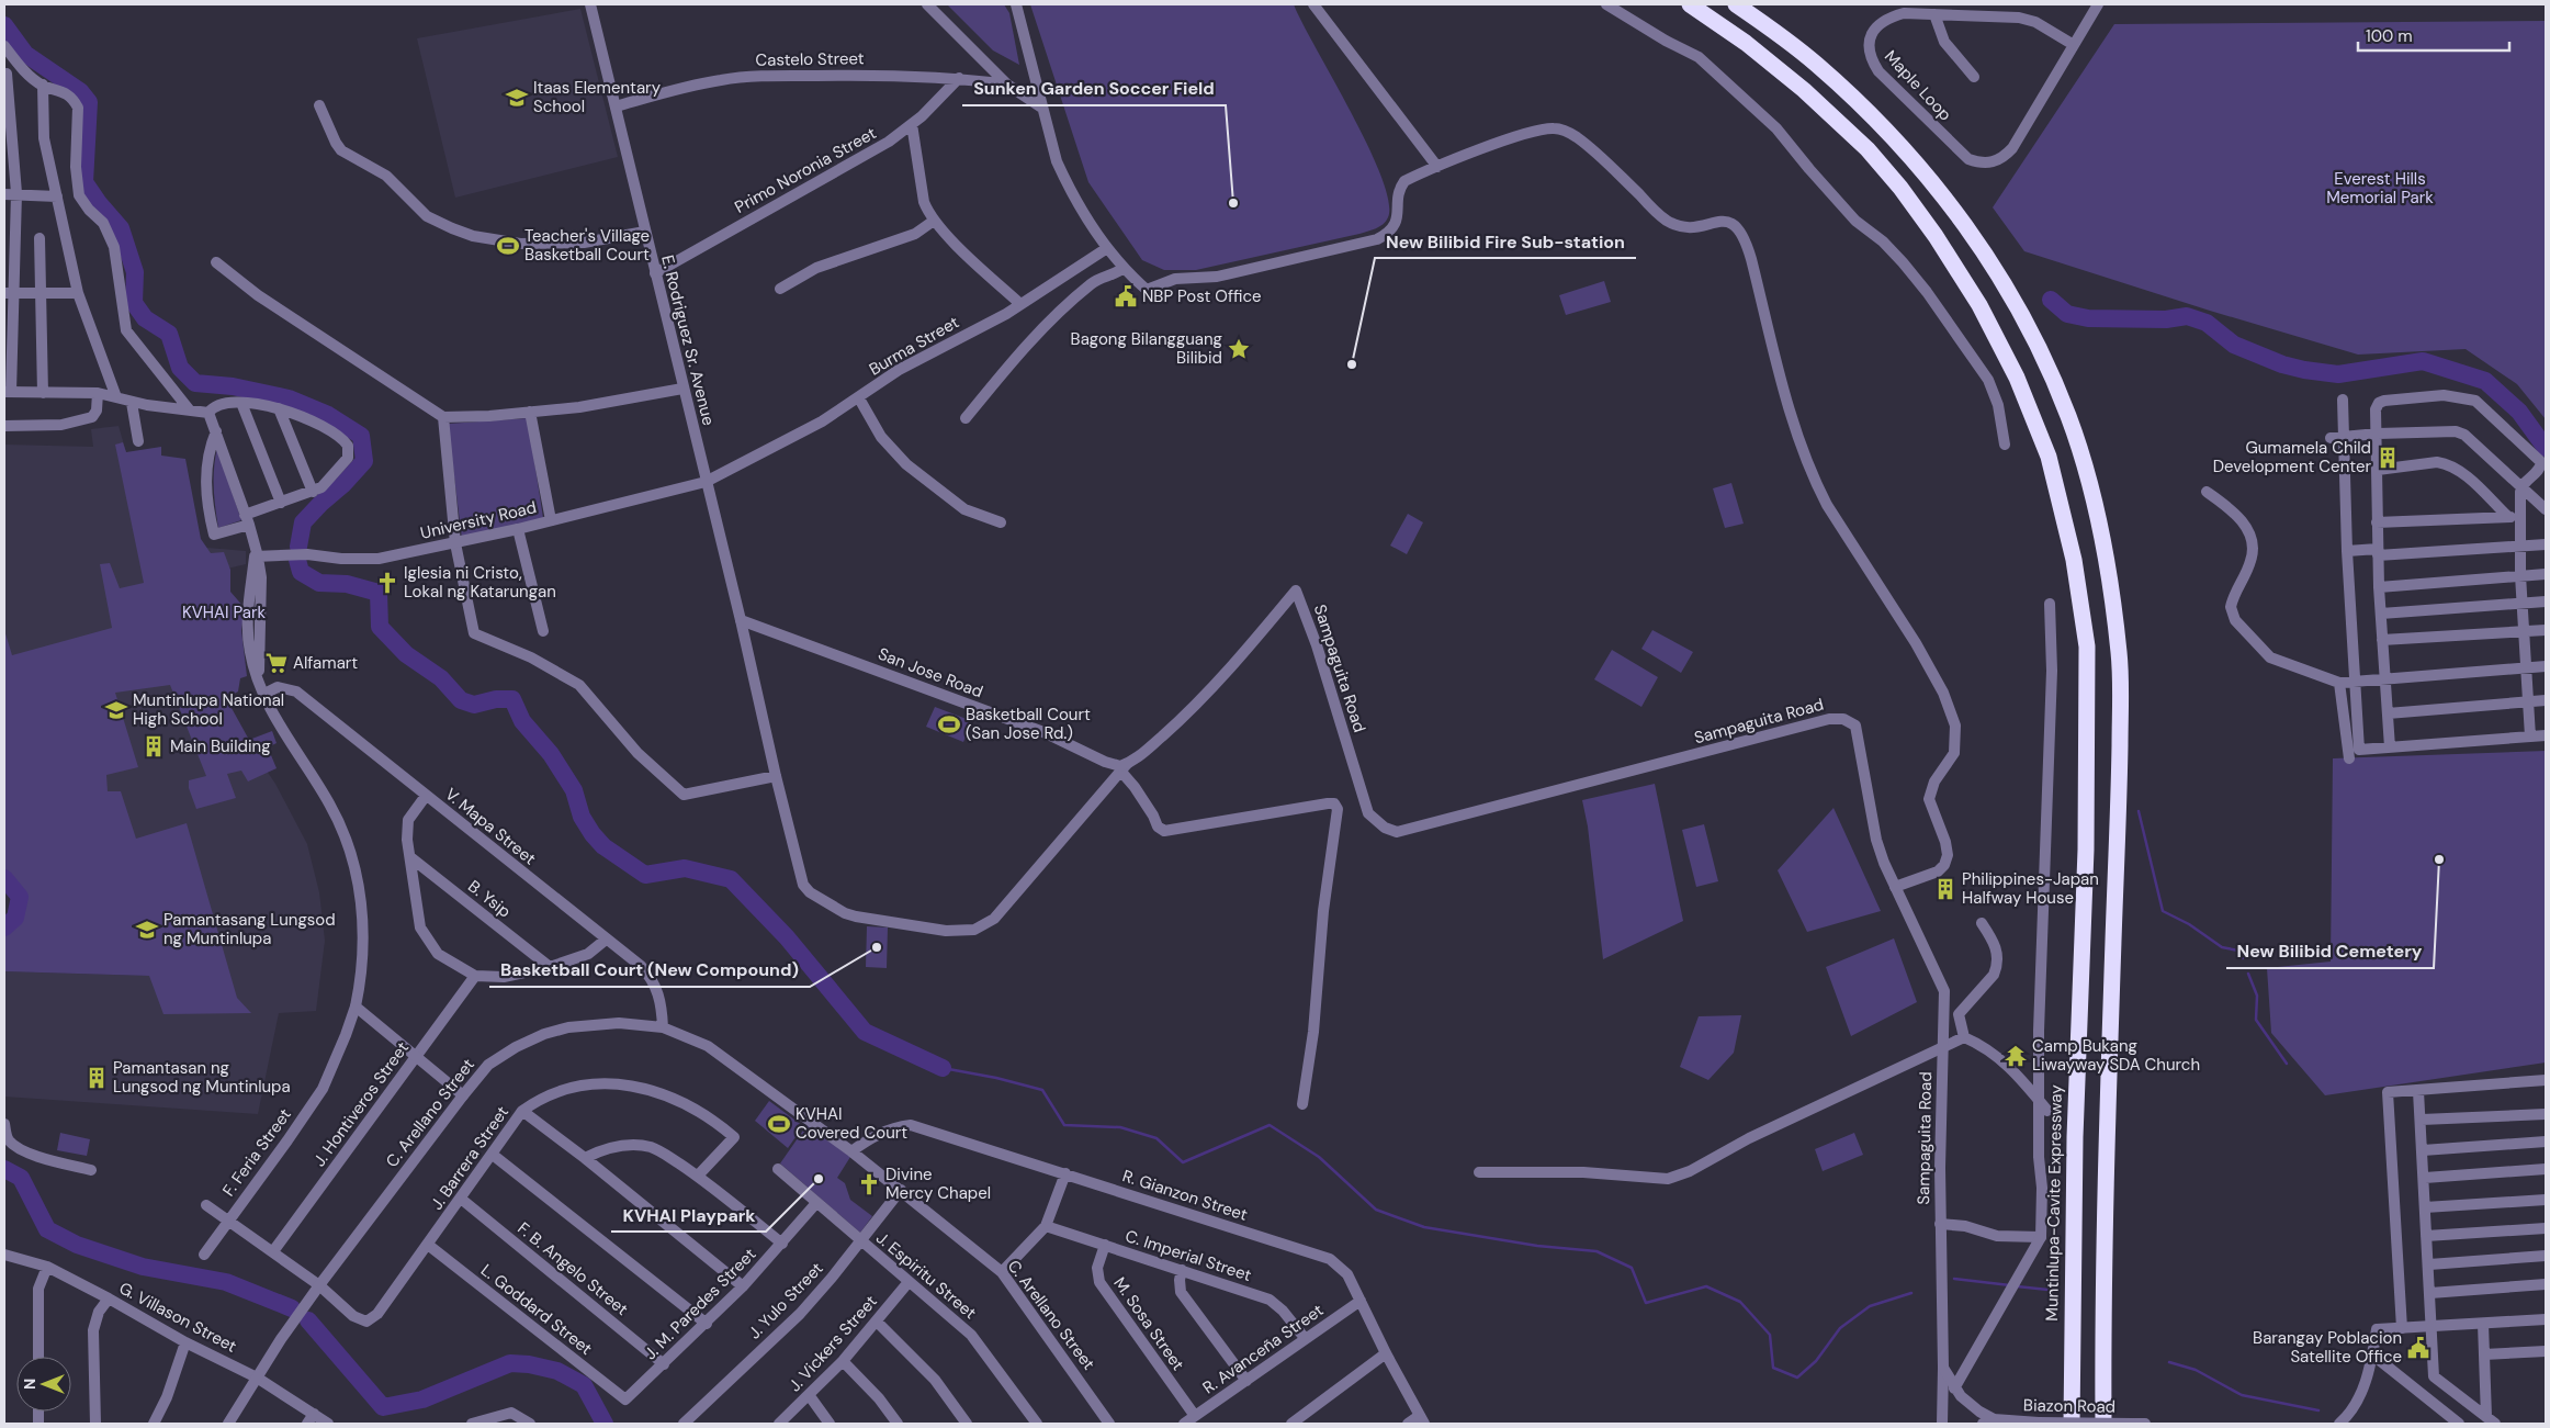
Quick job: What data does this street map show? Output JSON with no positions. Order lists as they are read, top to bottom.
{
  "streets": {
    "highway": ["Muntinlupa-Cavite Expressway"],
    "street": [
      "Castelo Street",
      "Maple Loop",
      "Primo Noronia Street",
      "E. Rodriguez Sr. Avenue",
      "Burma Street",
      "University Road",
      "Sampaguita Road",
      "San Jose Road",
      "V. Mapa Street",
      "B. Ysip",
      "J. Hontiveros Street",
      "C. Arellano Street",
      "F. Feria Street",
      "J. Barrera Street",
      "R. Gianzon Street",
      "C. Imperial Street",
      "F. B. Angelo Street",
      "J. Espiritu Street",
      "J. Yulo Street",
      "J. M. Paredes Street",
      "L. Goddard Street",
      "G. Villason Street",
      "M. Sosa Street",
      "J. Vickers Street",
      "R. Avanceña Street",
      "Biazon Road"
    ]
  },
  "crossings": [
    ["Castelo Street", "Primo Noronia Street"],
    ["Castelo Street", "E. Rodriguez Sr. Avenue"],
    ["Primo Noronia Street", "E. Rodriguez Sr. Avenue"],
    ["E. Rodriguez Sr. Avenue", "Burma Street"],
    ["E. Rodriguez Sr. Avenue", "University Road"],
    ["E. Rodriguez Sr. Avenue", "Sampaguita Road"],
    ["E. Rodriguez Sr. Avenue", "San Jose Road"],
    ["Burma Street", "University Road"],
    ["University Road", "F. Feria Street"],
    ["Sampaguita Road", "San Jose Road"],
    ["Sampaguita Road", "Biazon Road"],
    ["V. Mapa Street", "C. Arellano Street"],
    ["V. Mapa Street", "F. Feria Street"],
    ["C. Arellano Street", "J. Barrera Street"],
    ["C. Arellano Street", "R. Gianzon Street"],
    ["C. Arellano Street", "J. Yulo Street"],
    ["C. Arellano Street", "G. Villason Street"],
    ["J. Barrera Street", "F. B. Angelo Street"],
    ["J. Barrera Street", "L. Goddard Street"],
    ["R. Gianzon Street", "R. Avanceña Street"],
    ["C. Imperial Street", "M. Sosa Street"],
    ["C. Imperial Street", "R. Avanceña Street"],
    ["F. B. Angelo Street", "J. M. Paredes Street"],
    ["J. Espiritu Street", "J. Yulo Street"],
    ["J. Espiritu Street", "J. M. Paredes Street"],
    ["J. Espiritu Street", "J. Vickers Street"],
    ["J. M. Paredes Street", "L. Goddard Street"],
    ["M. Sosa Street", "R. Avanceña Street"]
  ],
  "parks": ["Everest Hills Memorial Park", "KVHAI Park"],
  "places": {
    "school or university": ["Itaas Elementary School", "Muntinlupa National High School", "Pamantasang Lungsod ng Muntinlupa"],
    "other": [
      "Sunken Garden Soccer Field",
      "New Bilibid Fire Sub-station",
      "New Bilibid Cemetery",
      "Basketball Court (New Compound)",
      "KVHAI Playpark"
    ],
    "sports": ["Teacher's Village Basketball Court", "Basketball Court (San Jose Rd.)", "KVHAI Covered Court"],
    "public building": ["NBP Post Office", "Barangay Poblacion Satellite Office"],
    "place": ["Bagong Bilangguang Bilibid"],
    "building": [
      "Gumamela Child Development Center",
      "Main Building",
      "Philippines-Japan Halfway House",
      "Pamantasan ng Lungsod ng Muntinlupa"
    ],
    "church": ["Iglesia ni Cristo, Lokal ng Katarungan", "Divine Mercy Chapel"],
    "supermarket": ["Alfamart"],
    "temple": ["Camp Bukang Liwayway SDA Church"]
  },
  "scale_bar": "100 m",
  "north": "left"
}
